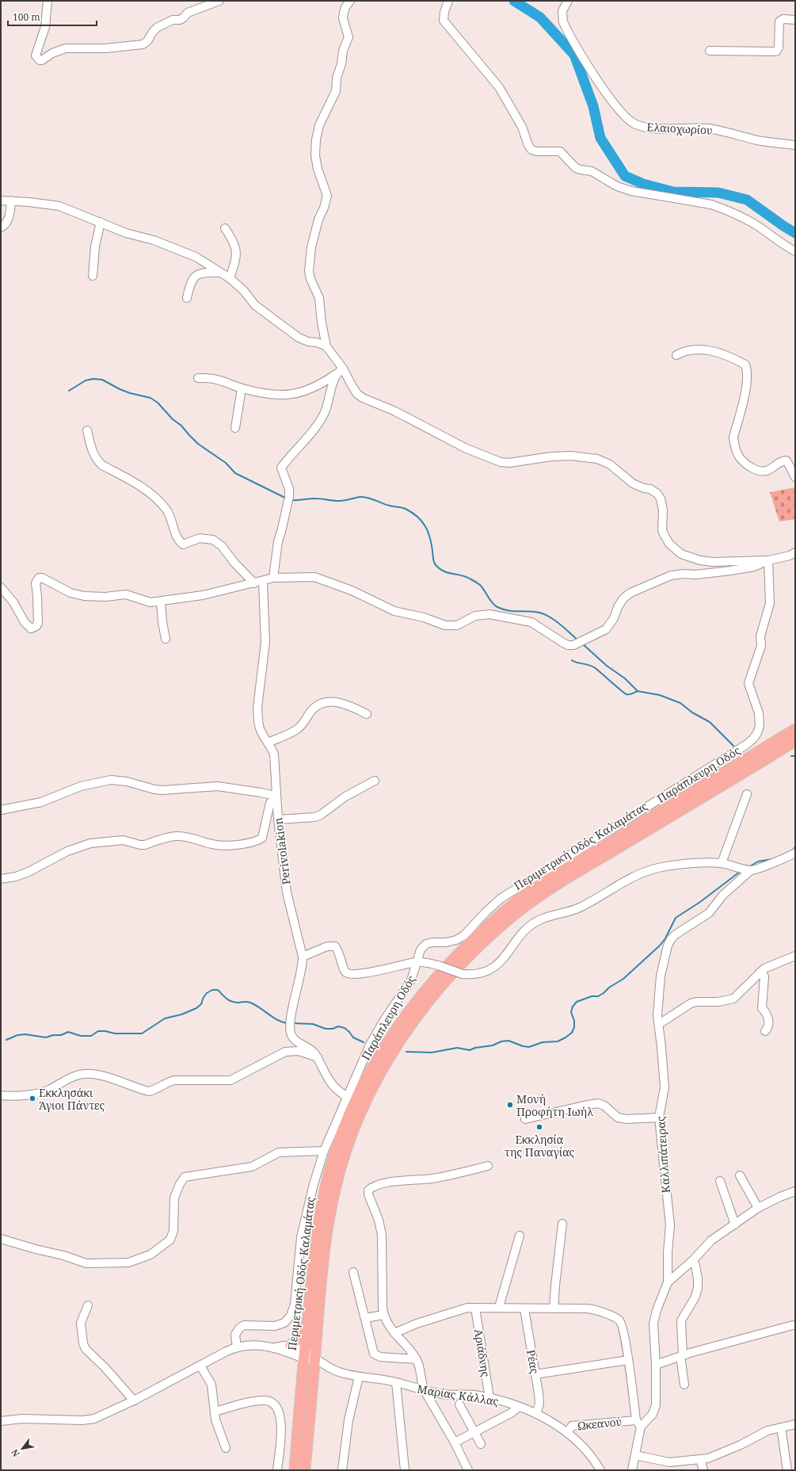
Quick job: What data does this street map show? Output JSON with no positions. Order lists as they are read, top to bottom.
{
  "streets": {
    "main road": ["Περιμετρική Οδός Καλαμάτας"],
    "street": [
      "Ελαιοχωρίου",
      "Παράπλευρη Οδός",
      "Perivolakion",
      "Καλλιπάτειρας",
      "Αριάδνης",
      "Ρέας",
      "Μαρίας Κάλλας",
      "Ωκεανού"
    ]
  },
  "crossings": [
    ["Παράπλευρη Οδός", "Perivolakion"],
    ["Περιμετρική Οδός Καλαμάτας", "Μαρίας Κάλλας"],
    ["Καλλιπάτειρας", "Ωκεανού"],
    ["Αριάδνης", "Μαρίας Κάλλας"],
    ["Ρέας", "Μαρίας Κάλλας"],
    ["Μαρίας Κάλλας", "Ωκεανού"]
  ],
  "places": ["Εκκλησάκι Άγιοι Πάντες", "Μονή Προφήτη Ιωήλ", "Εκκλησία της Παναγίας"],
  "scale_bar": "100 m",
  "north": "bottom left"
}
